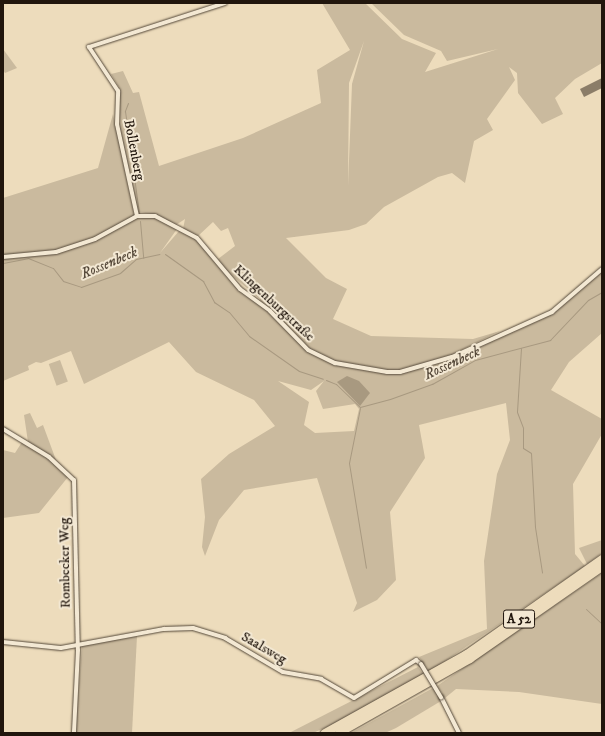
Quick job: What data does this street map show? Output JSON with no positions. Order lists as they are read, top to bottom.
{
  "streets": {
    "highway": ["A 52"],
    "street": [
      "Bollenberg",
      "Klingenburgstraße",
      "Rombecker Weg",
      "Saalsweg"
    ]
  },
  "crossings": [
    ["Bollenberg", "Klingenburgstraße"],
    ["Rombecker Weg", "Saalsweg"]
  ],
  "water": ["Rossenbeck"]
}
